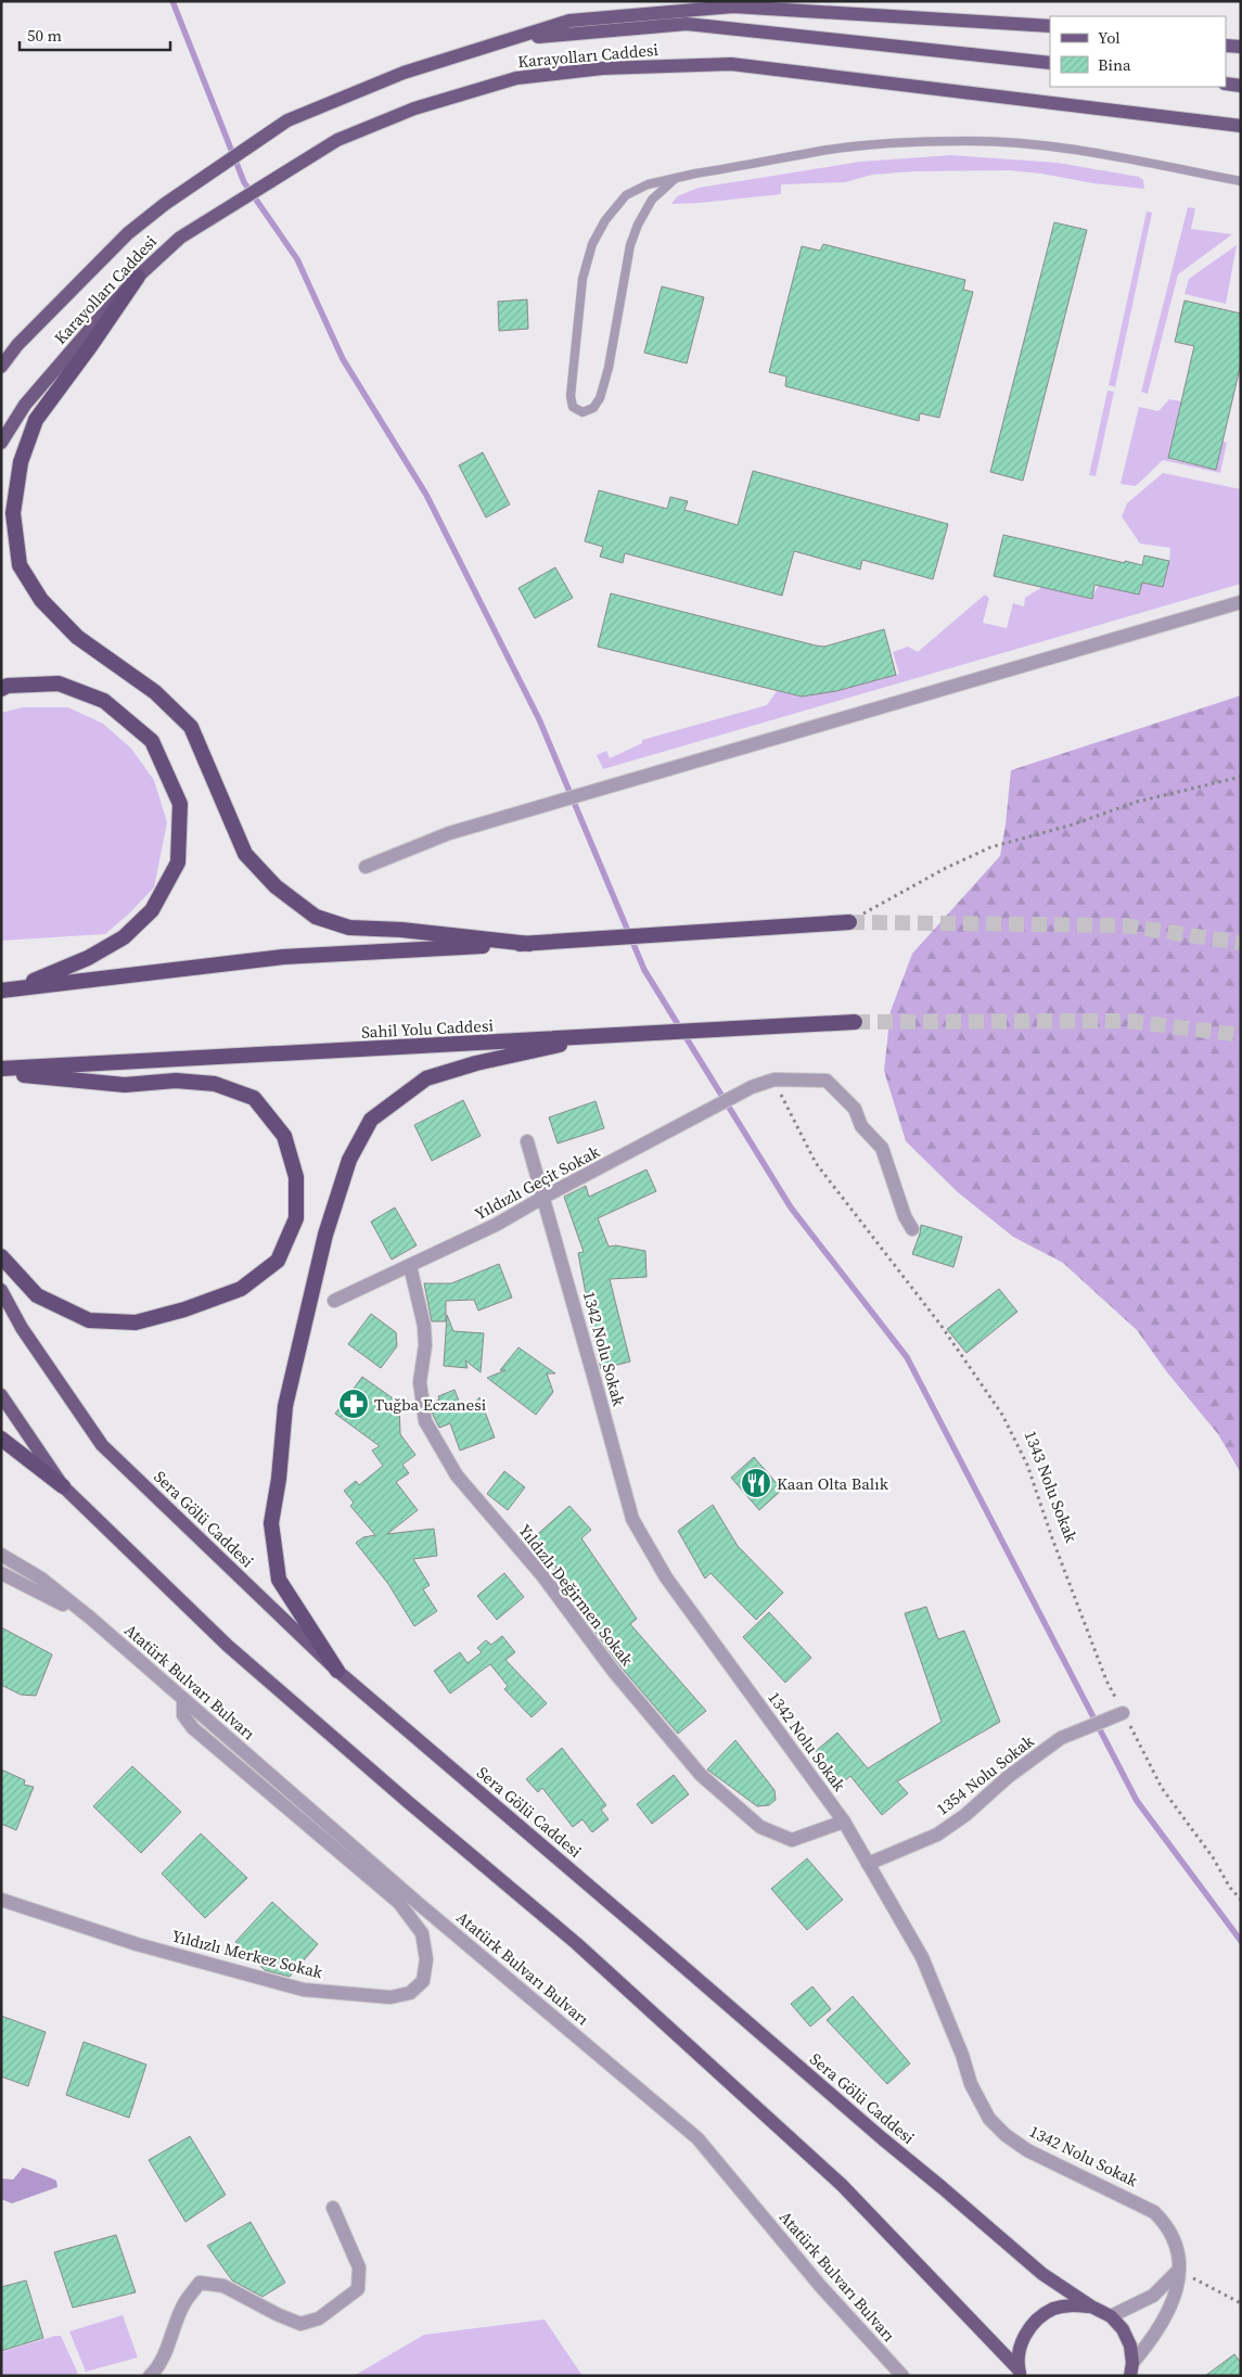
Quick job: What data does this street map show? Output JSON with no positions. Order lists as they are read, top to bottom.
{
  "streets": {
    "highway": ["Sahil Yolu Caddesi"],
    "main road": ["Karayolları Caddesi", "Sera Gölü Caddesi"],
    "street": [
      "Yıldızlı Geçit Sokak",
      "1342 Nolu Sokak",
      "Yıldızlı Değirmen Sokak",
      "Atatürk Bulvarı Bulvarı",
      "1354 Nolu Sokak",
      "Yıldızlı Merkez Sokak"
    ],
    "path": ["1343 Nolu Sokak"]
  },
  "crossings": [
    ["Yıldızlı Geçit Sokak", "1342 Nolu Sokak"],
    ["Yıldızlı Geçit Sokak", "1343 Nolu Sokak"],
    ["Yıldızlı Geçit Sokak", "Yıldızlı Değirmen Sokak"],
    ["1342 Nolu Sokak", "Sera Gölü Caddesi"],
    ["1342 Nolu Sokak", "Yıldızlı Değirmen Sokak"],
    ["1342 Nolu Sokak", "1354 Nolu Sokak"],
    ["1343 Nolu Sokak", "1354 Nolu Sokak"],
    ["Atatürk Bulvarı Bulvarı", "Yıldızlı Merkez Sokak"]
  ],
  "places": {
    "pharmacy": ["Tuğba Eczanesi"],
    "restaurant": ["Kaan Olta Balık"]
  },
  "legend": ["Yol", "Bina"],
  "scale_bar": "50 m"
}
